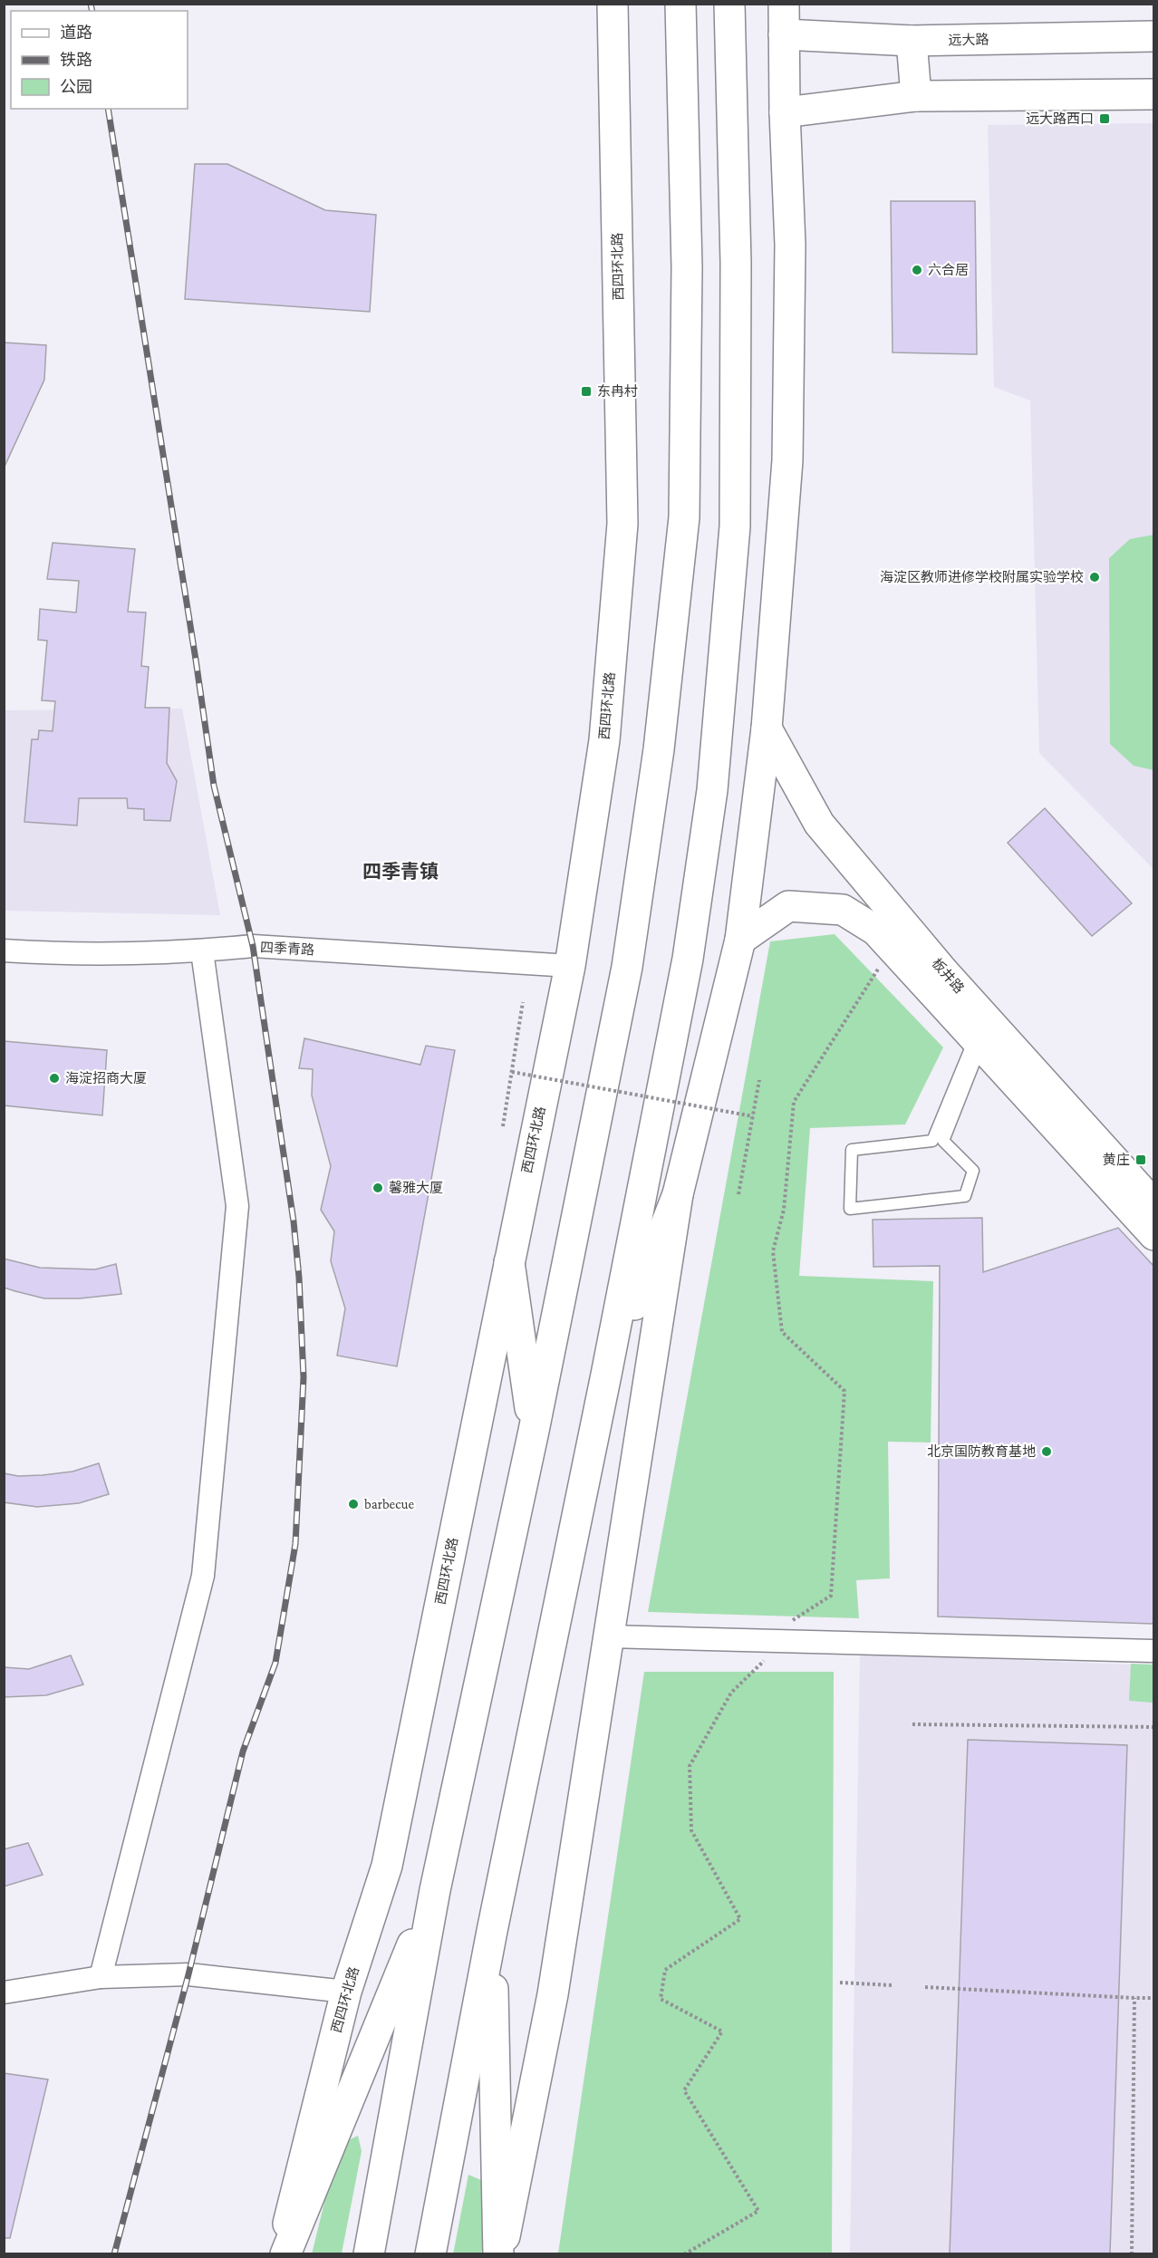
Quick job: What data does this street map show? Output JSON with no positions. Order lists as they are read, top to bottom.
{
  "streets": {
    "main road": ["远大路", "西四环北路", "板井路"],
    "street": ["四季青路"]
  },
  "crossings": [
    ["西四环北路", "四季青路"]
  ],
  "districts": ["四季青镇"],
  "places": {
    "transit": ["远大路西口", "东冉村", "黄庄"],
    "other": [
      "六合居",
      "海淀区教师进修学校附属实验学校",
      "海淀招商大厦",
      "馨雅大厦",
      "北京国防教育基地",
      "barbecue"
    ]
  },
  "legend": ["道路", "铁路", "公园"]
}
